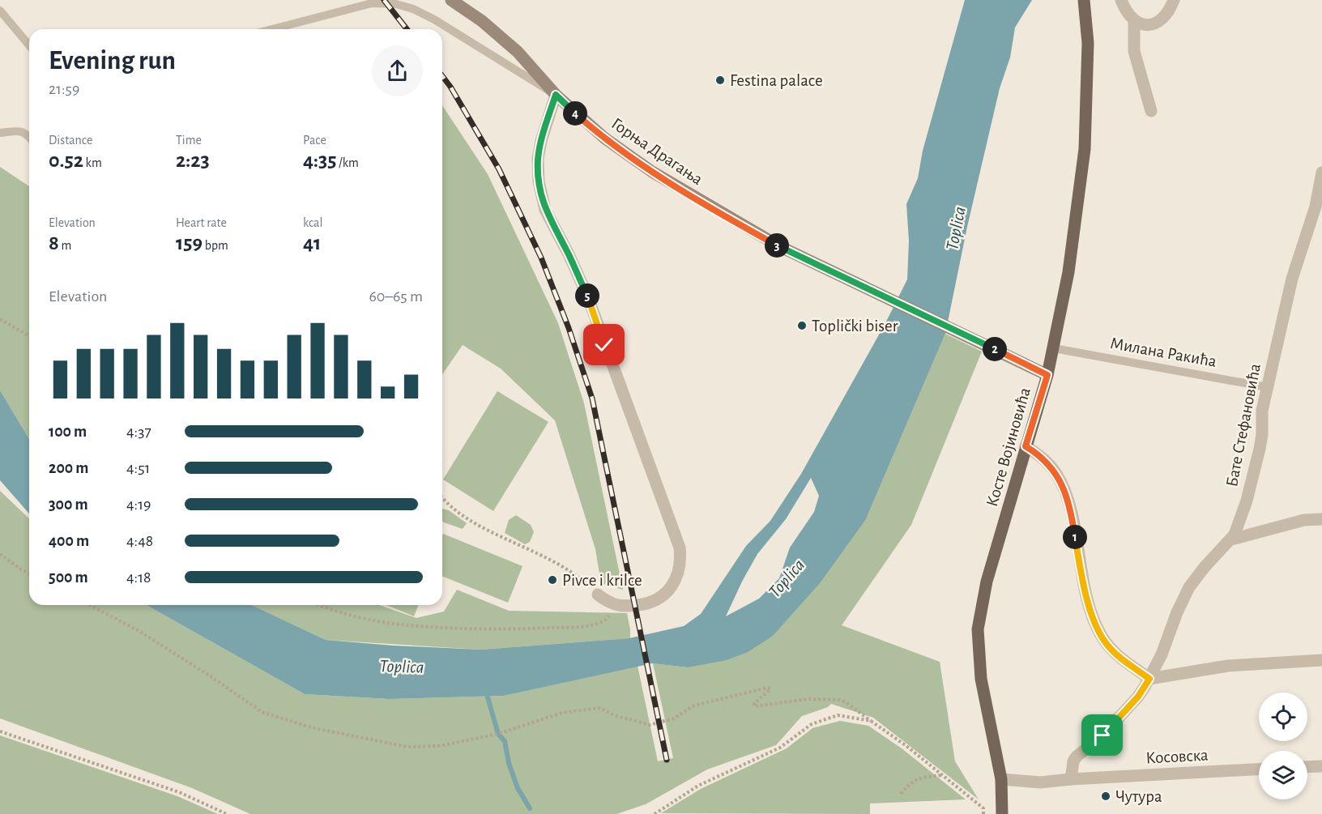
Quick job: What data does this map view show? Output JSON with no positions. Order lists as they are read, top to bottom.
{
  "streets": {
    "main road": ["Косте Војиновића"],
    "street": ["Горња Драгања", "Бате Стефановића", "Косовска"],
    "lane": ["Милана Ракића"]
  },
  "crossings": [
    ["Горња Драгања", "Косте Војиновића"],
    ["Милана Ракића", "Бате Стефановића"],
    ["Милана Ракића", "Косте Војиновића"],
    ["Бате Стефановића", "Косовска"],
    ["Косте Војиновића", "Косовска"]
  ],
  "water": ["Toplica"],
  "places": [
    "Festina palace",
    "Toplički biser",
    "Pivce i krilce",
    "Чутура"
  ],
  "page": {
    "heading": ["Evening run", "21:59"],
    "pins": [
      "4",
      "3",
      "5",
      "2",
      "1"
    ],
    "stats": [
      ["Distance", "0.52 km"],
      ["Time", "2:23"],
      ["Pace", "4:35 /km"],
      ["Elevation", "8 m"],
      ["Heart rate", "159 bpm"],
      ["kcal", "41"]
    ],
    "chart": ["Elevation", "60–65 m"],
    "list": [
      {
        "name": "100 m",
        "note": "4:37"
      },
      {
        "name": "200 m",
        "note": "4:51"
      },
      {
        "name": "300 m",
        "note": "4:19"
      },
      {
        "name": "400 m",
        "note": "4:48"
      },
      {
        "name": "500 m",
        "note": "4:18"
      }
    ]
  }
}
